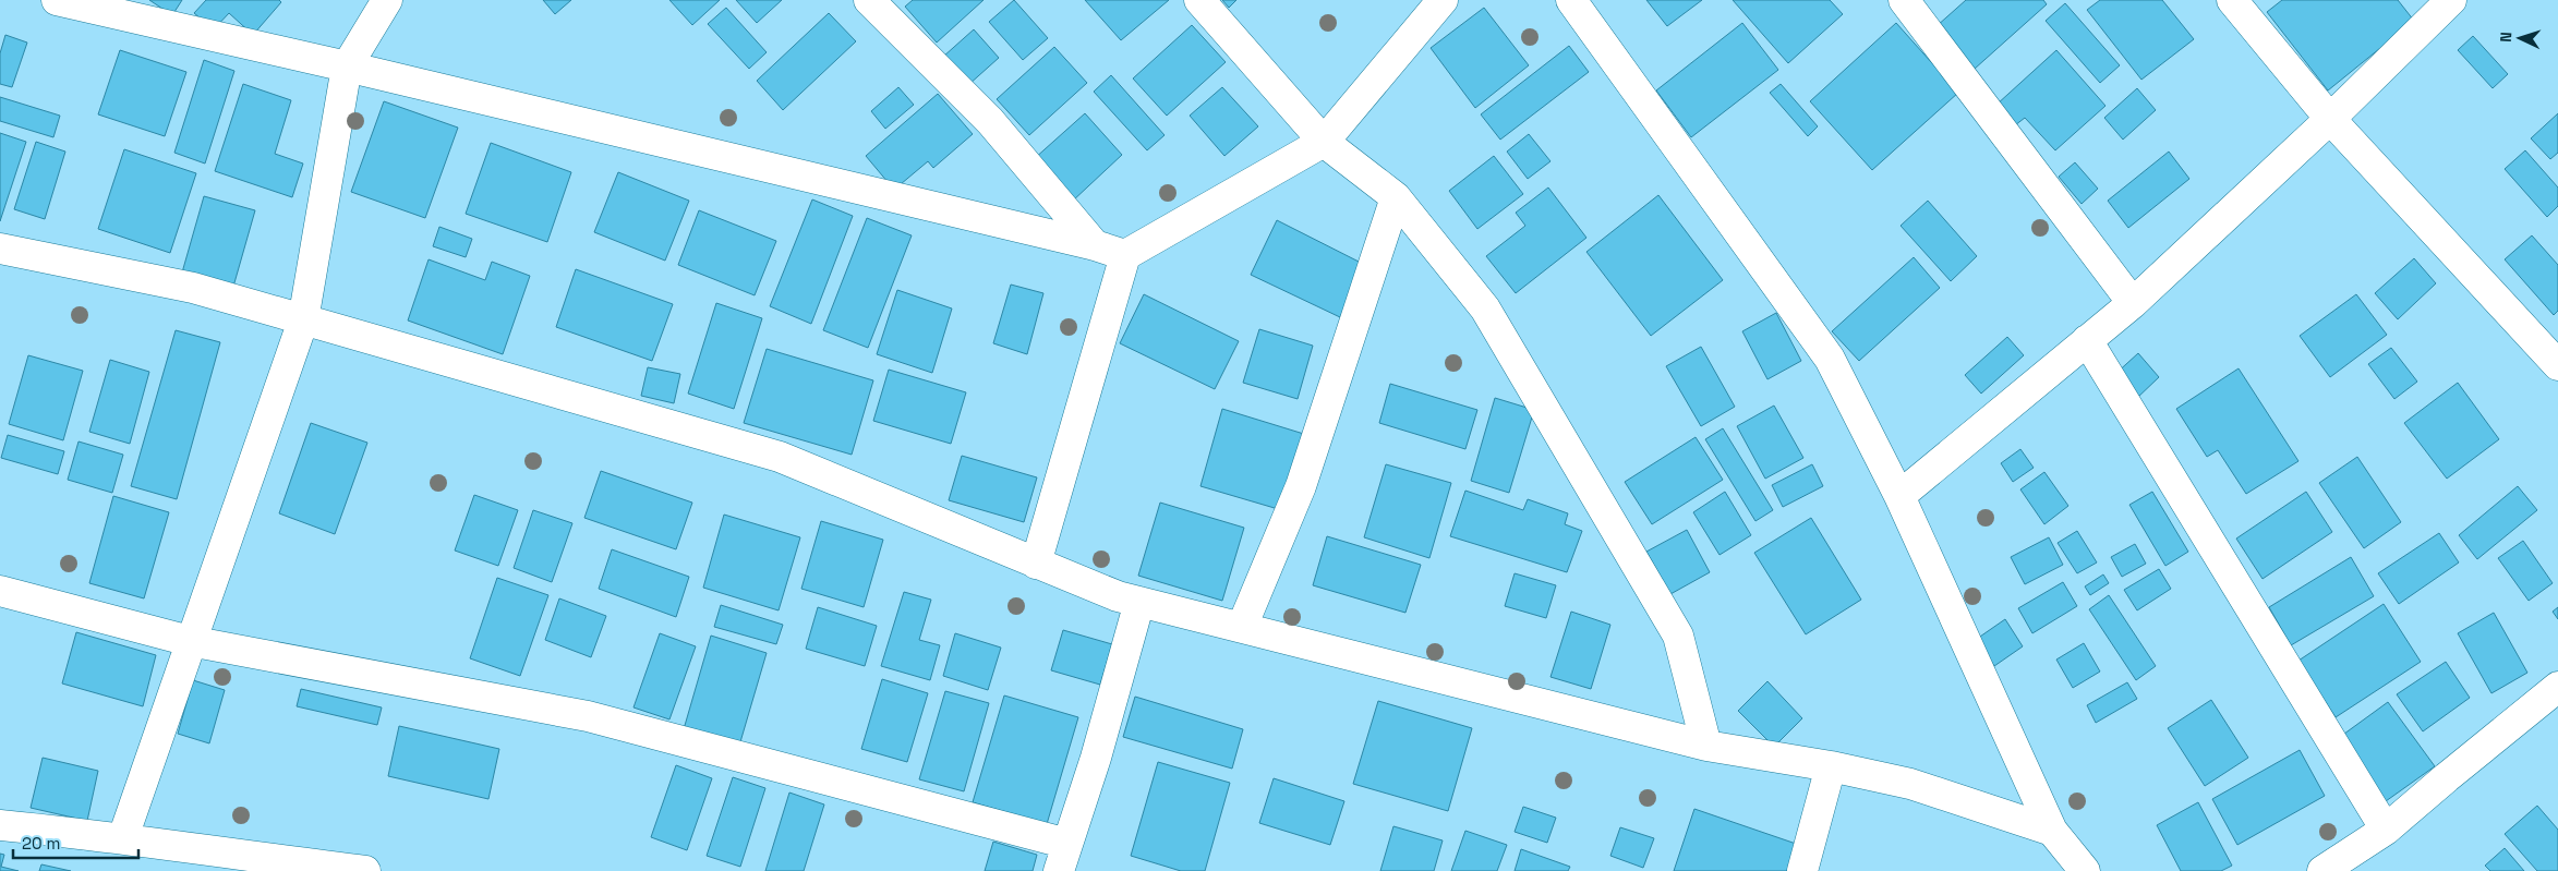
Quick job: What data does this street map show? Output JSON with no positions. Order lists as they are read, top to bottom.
{
  "scale_bar": "20 m",
  "north": "left"
}
